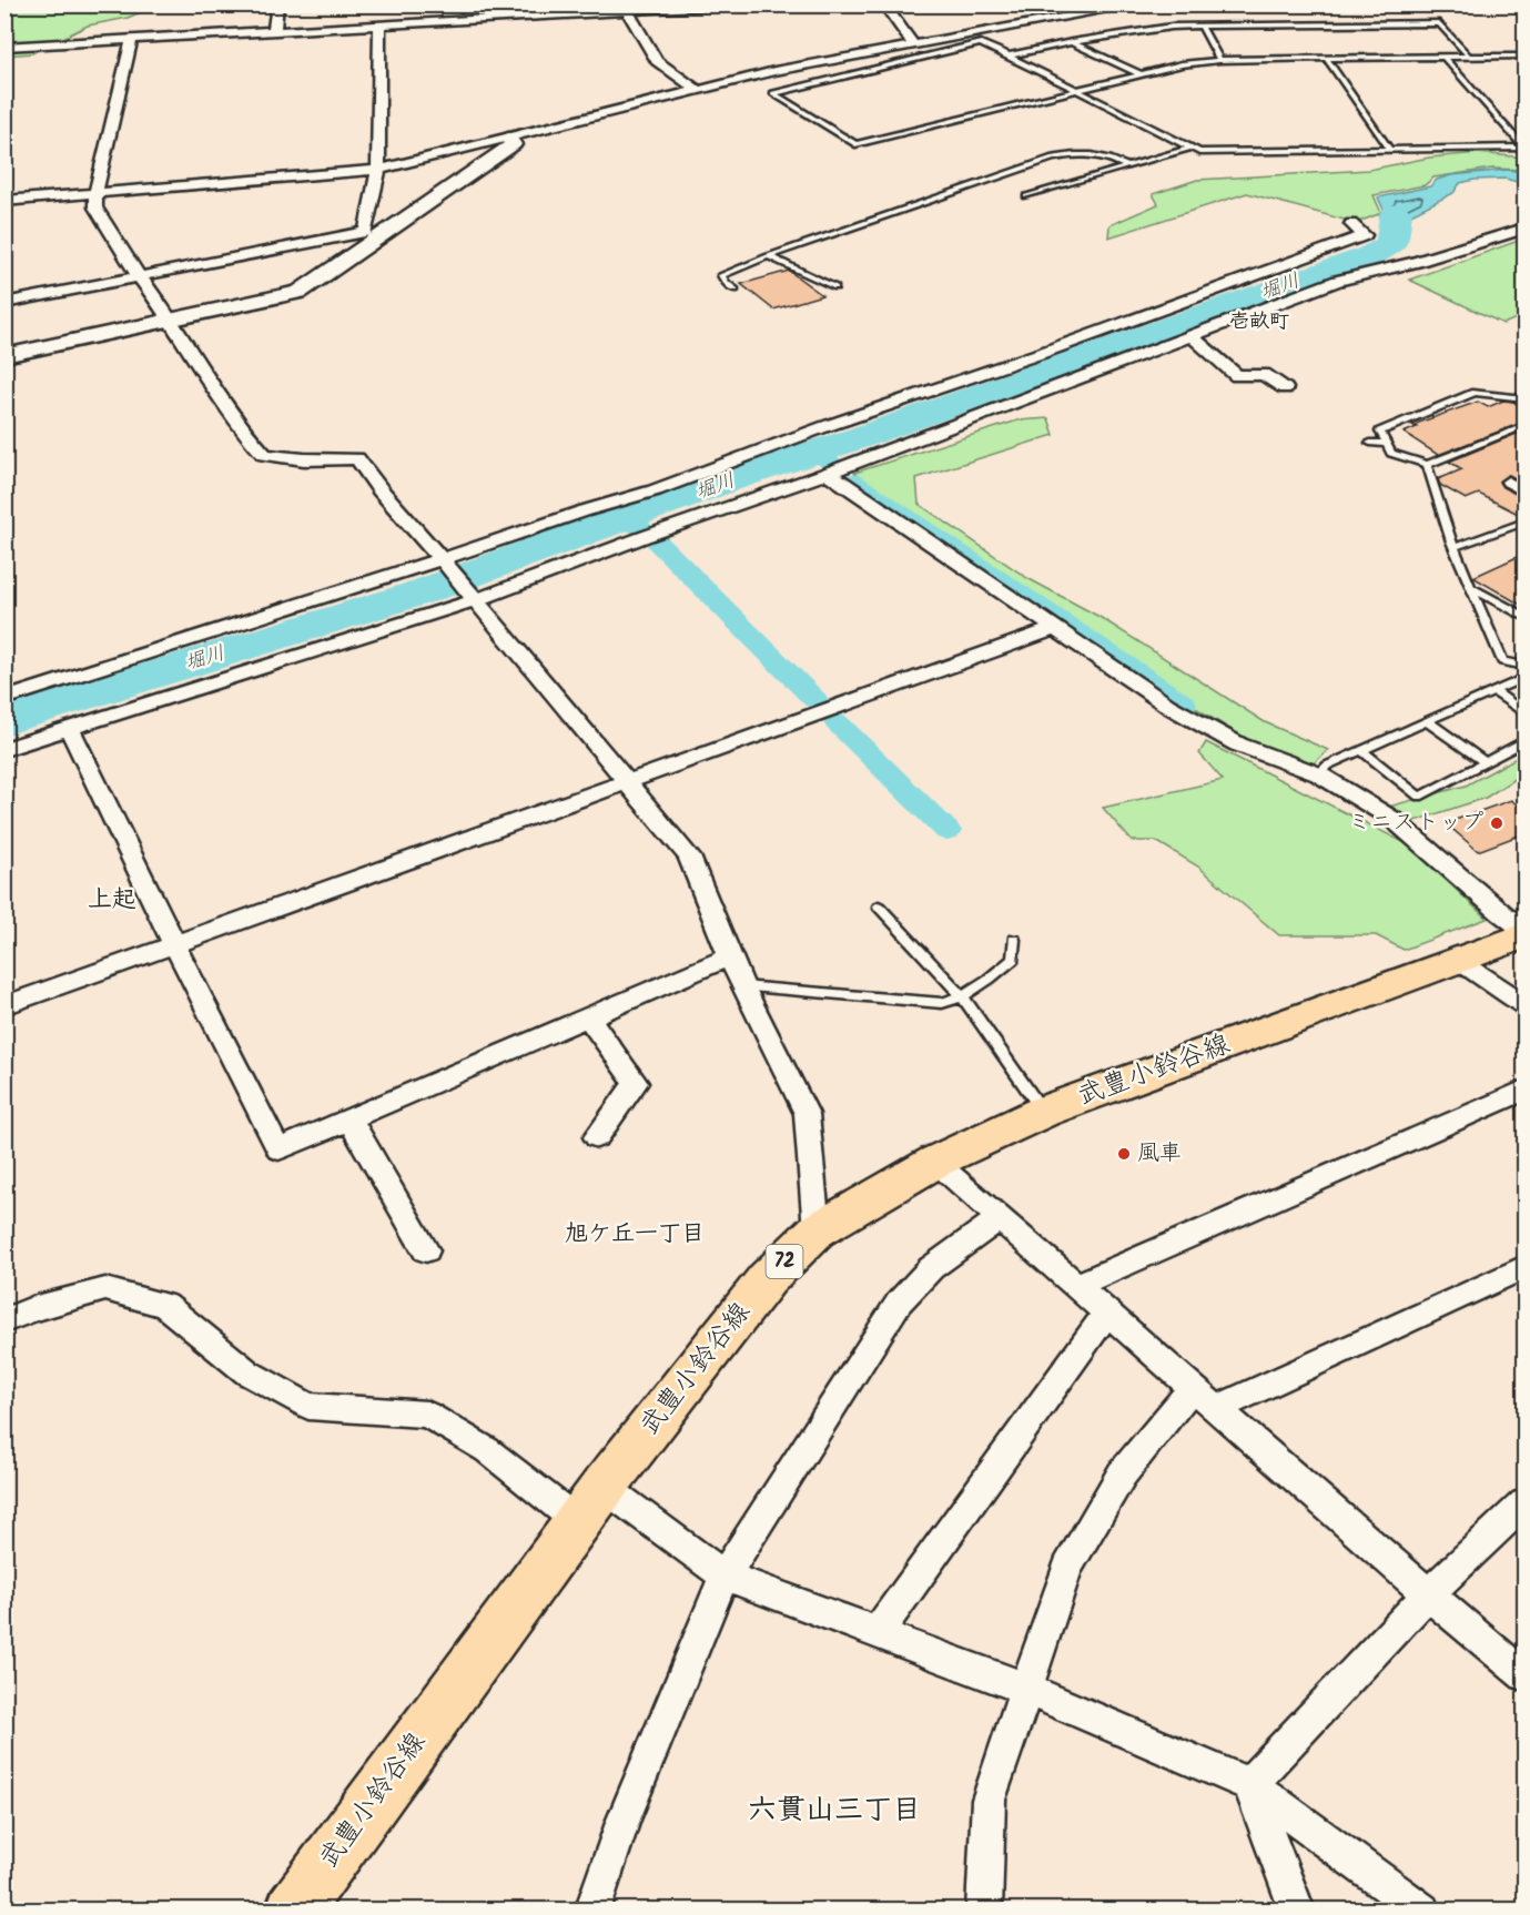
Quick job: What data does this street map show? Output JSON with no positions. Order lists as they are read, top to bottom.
{
  "streets": {
    "main road": ["武豊小鈴谷線", "72"]
  },
  "districts": [
    "壱畝町",
    "上起",
    "旭ケ丘一丁目",
    "六貫山三丁目"
  ],
  "water": ["堀川"],
  "places": ["ミニストップ", "風車"]
}
